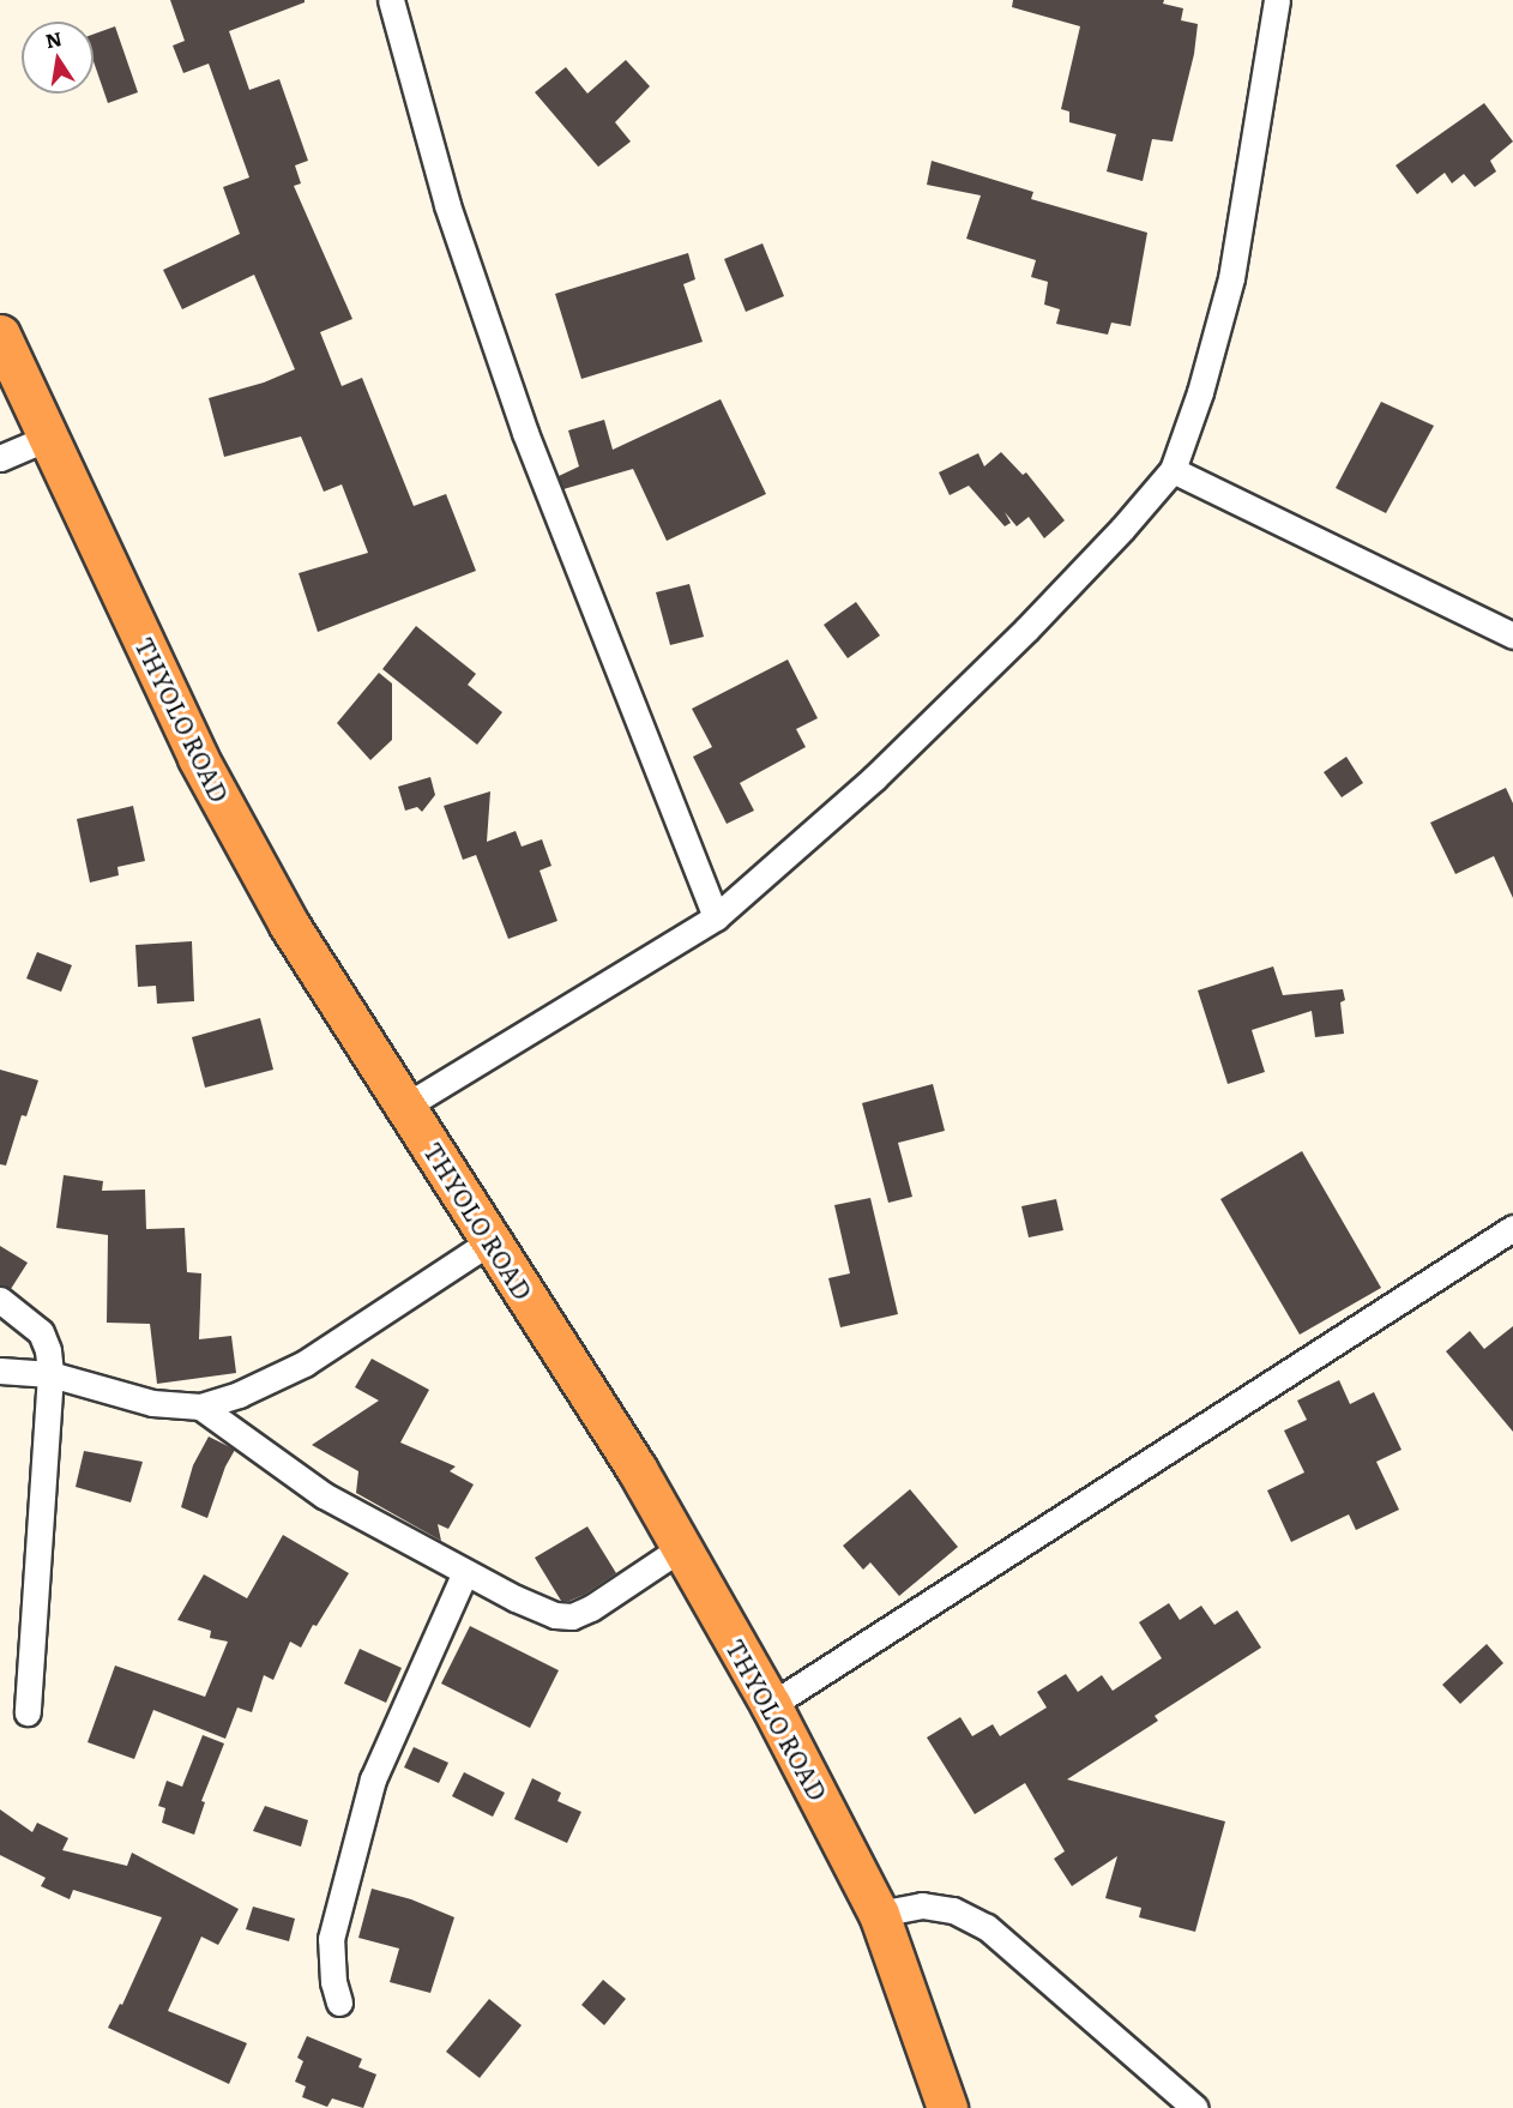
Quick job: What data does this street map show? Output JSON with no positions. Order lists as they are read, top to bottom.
{
  "streets": {
    "highway": ["THYOLO ROAD"]
  },
  "north": "top"
}
